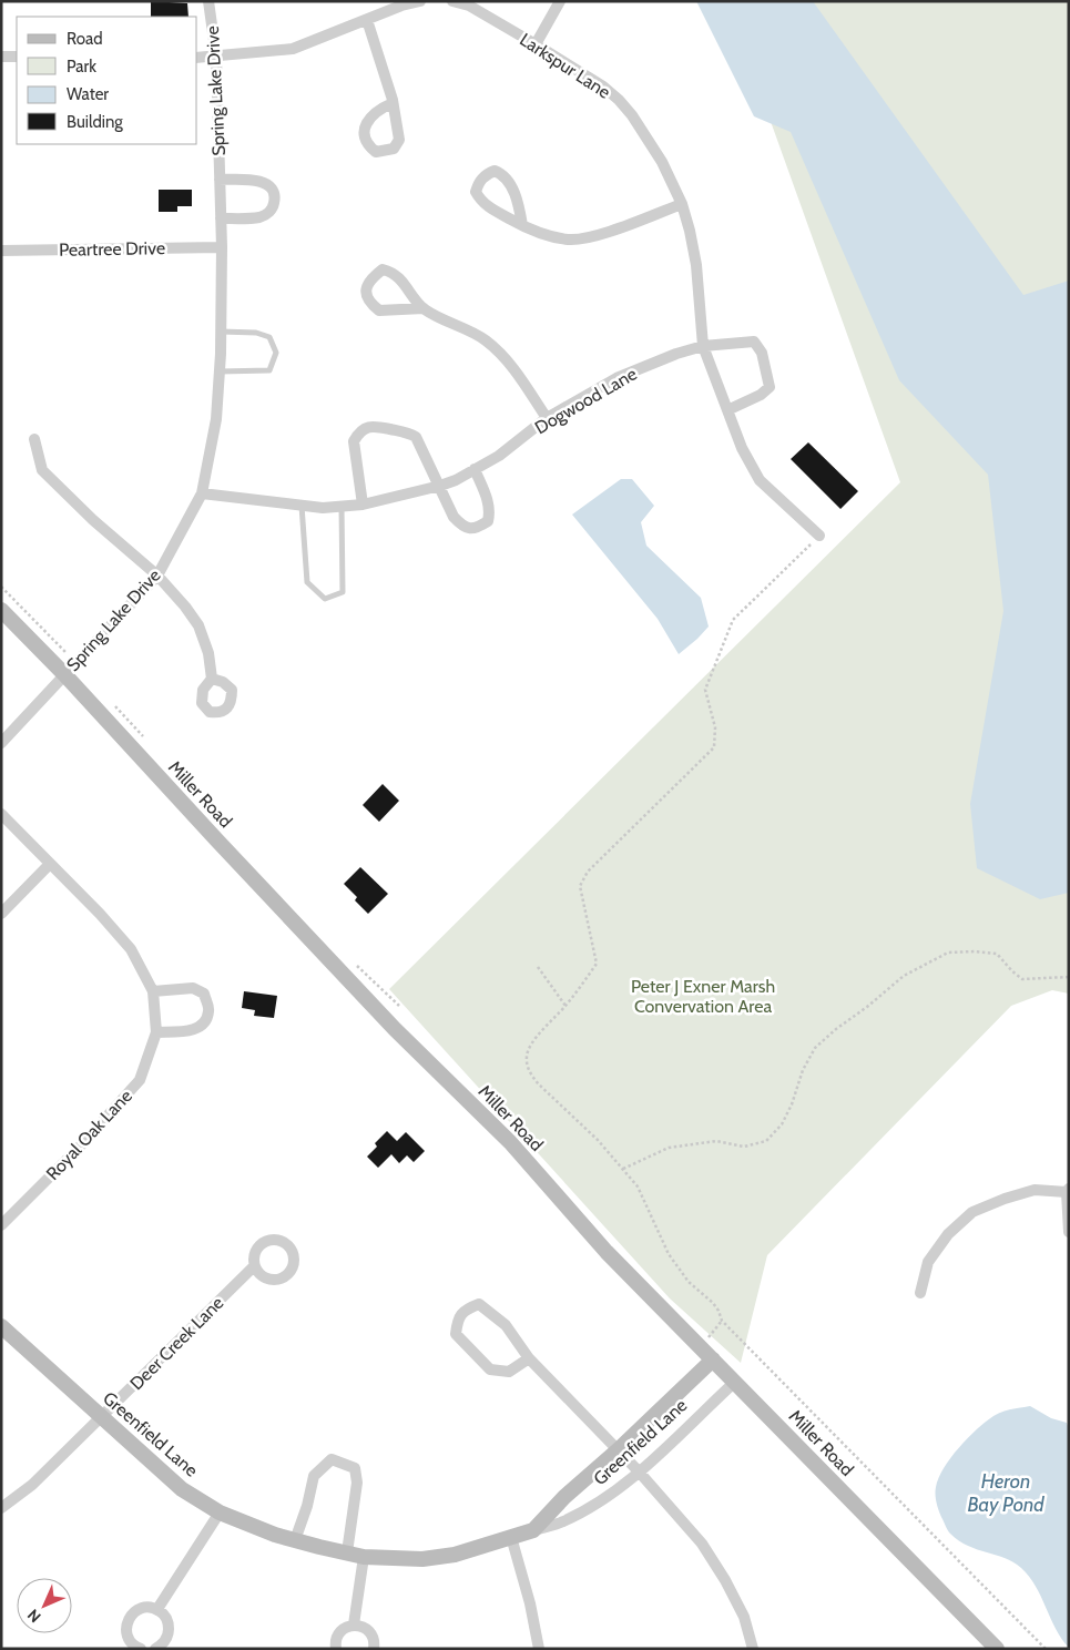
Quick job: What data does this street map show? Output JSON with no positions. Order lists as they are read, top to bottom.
{
  "streets": {
    "street": [
      "Larkspur Lane",
      "Spring Lake Drive",
      "Peartree Drive",
      "Dogwood Lane",
      "Miller Road",
      "Royal Oak Lane",
      "Deer Creek Lane",
      "Greenfield Lane"
    ]
  },
  "crossings": [
    ["Larkspur Lane", "Dogwood Lane"],
    ["Spring Lake Drive", "Peartree Drive"],
    ["Spring Lake Drive", "Dogwood Lane"],
    ["Spring Lake Drive", "Miller Road"],
    ["Miller Road", "Greenfield Lane"],
    ["Deer Creek Lane", "Greenfield Lane"]
  ],
  "water": ["Heron Bay Pond"],
  "parks": ["Peter J Exner Marsh Convervation Area"],
  "legend": [
    "Road",
    "Park",
    "Water",
    "Building"
  ],
  "north": "bottom left"
}
